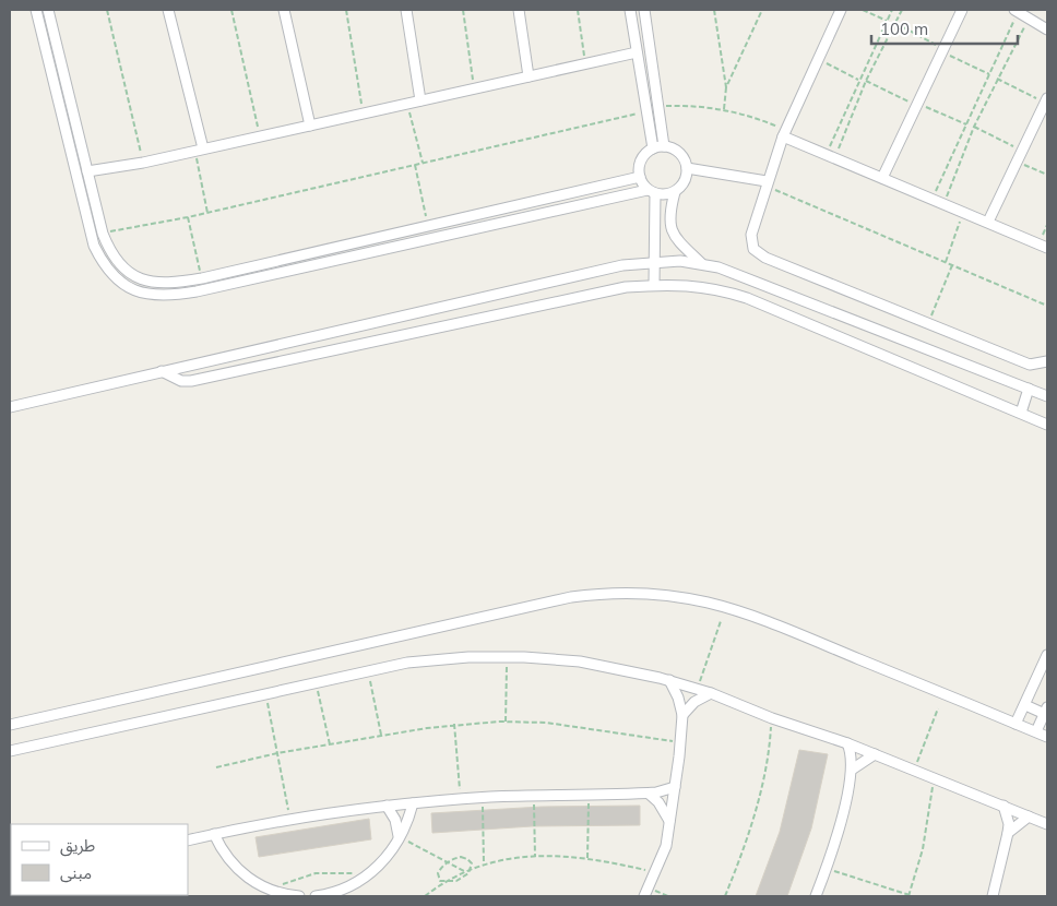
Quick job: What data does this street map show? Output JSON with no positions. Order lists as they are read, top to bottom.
{
  "legend": ["طريق", "مبنى"],
  "scale_bar": "100 m"
}
